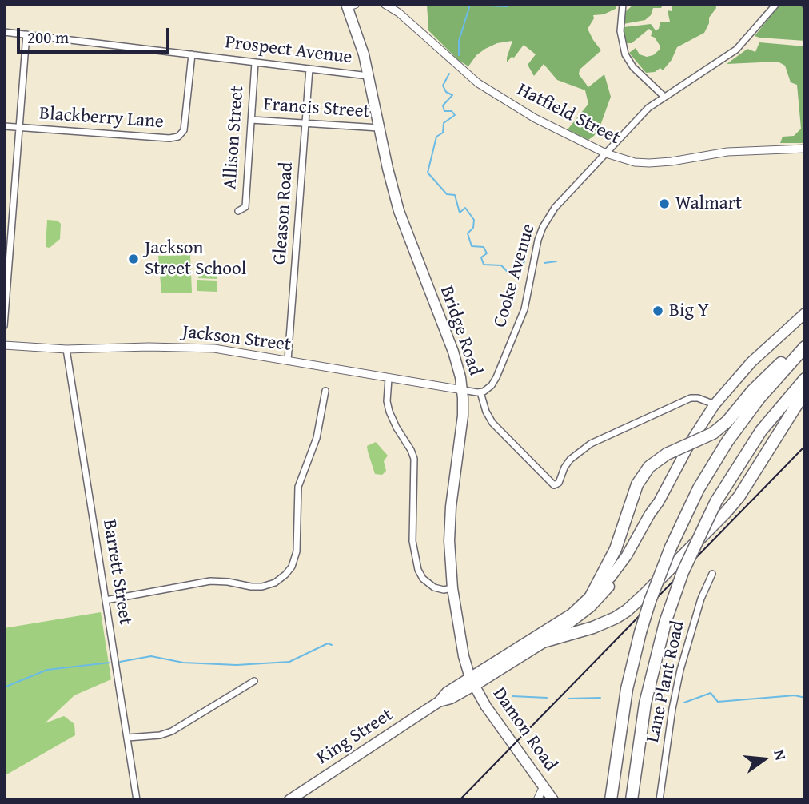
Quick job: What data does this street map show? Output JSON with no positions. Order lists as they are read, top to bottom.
{
  "streets": {
    "main road": ["Bridge Road", "Damon Road", "King Street"],
    "street": [
      "Prospect Avenue",
      "Francis Street",
      "Hatfield Street",
      "Blackberry Lane",
      "Allison Street",
      "Gleason Road",
      "Cooke Avenue",
      "Jackson Street",
      "Barrett Street",
      "Lane Plant Road"
    ]
  },
  "crossings": [
    ["Prospect Avenue", "Blackberry Lane"],
    ["Prospect Avenue", "Allison Street"],
    ["Prospect Avenue", "Gleason Road"],
    ["Prospect Avenue", "Bridge Road"],
    ["Francis Street", "Allison Street"],
    ["Francis Street", "Gleason Road"],
    ["Francis Street", "Bridge Road"],
    ["Hatfield Street", "Cooke Avenue"],
    ["Gleason Road", "Jackson Street"],
    ["Bridge Road", "Jackson Street"],
    ["Bridge Road", "Damon Road"],
    ["Bridge Road", "King Street"],
    ["Jackson Street", "Barrett Street"],
    ["Damon Road", "King Street"]
  ],
  "places": ["Walmart", "Jackson Street School", "Big Y"],
  "scale_bar": "200 m",
  "north": "right"
}
